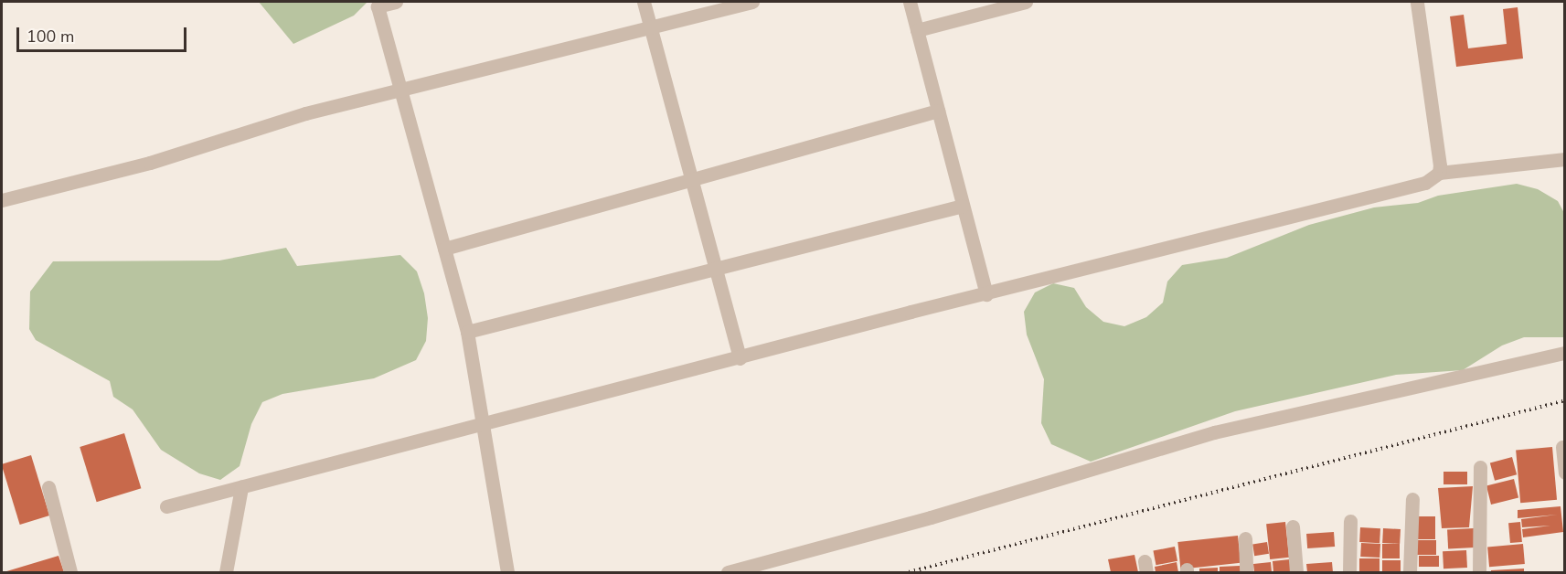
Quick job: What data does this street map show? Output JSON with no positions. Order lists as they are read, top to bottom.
{
  "scale_bar": "100 m"
}
